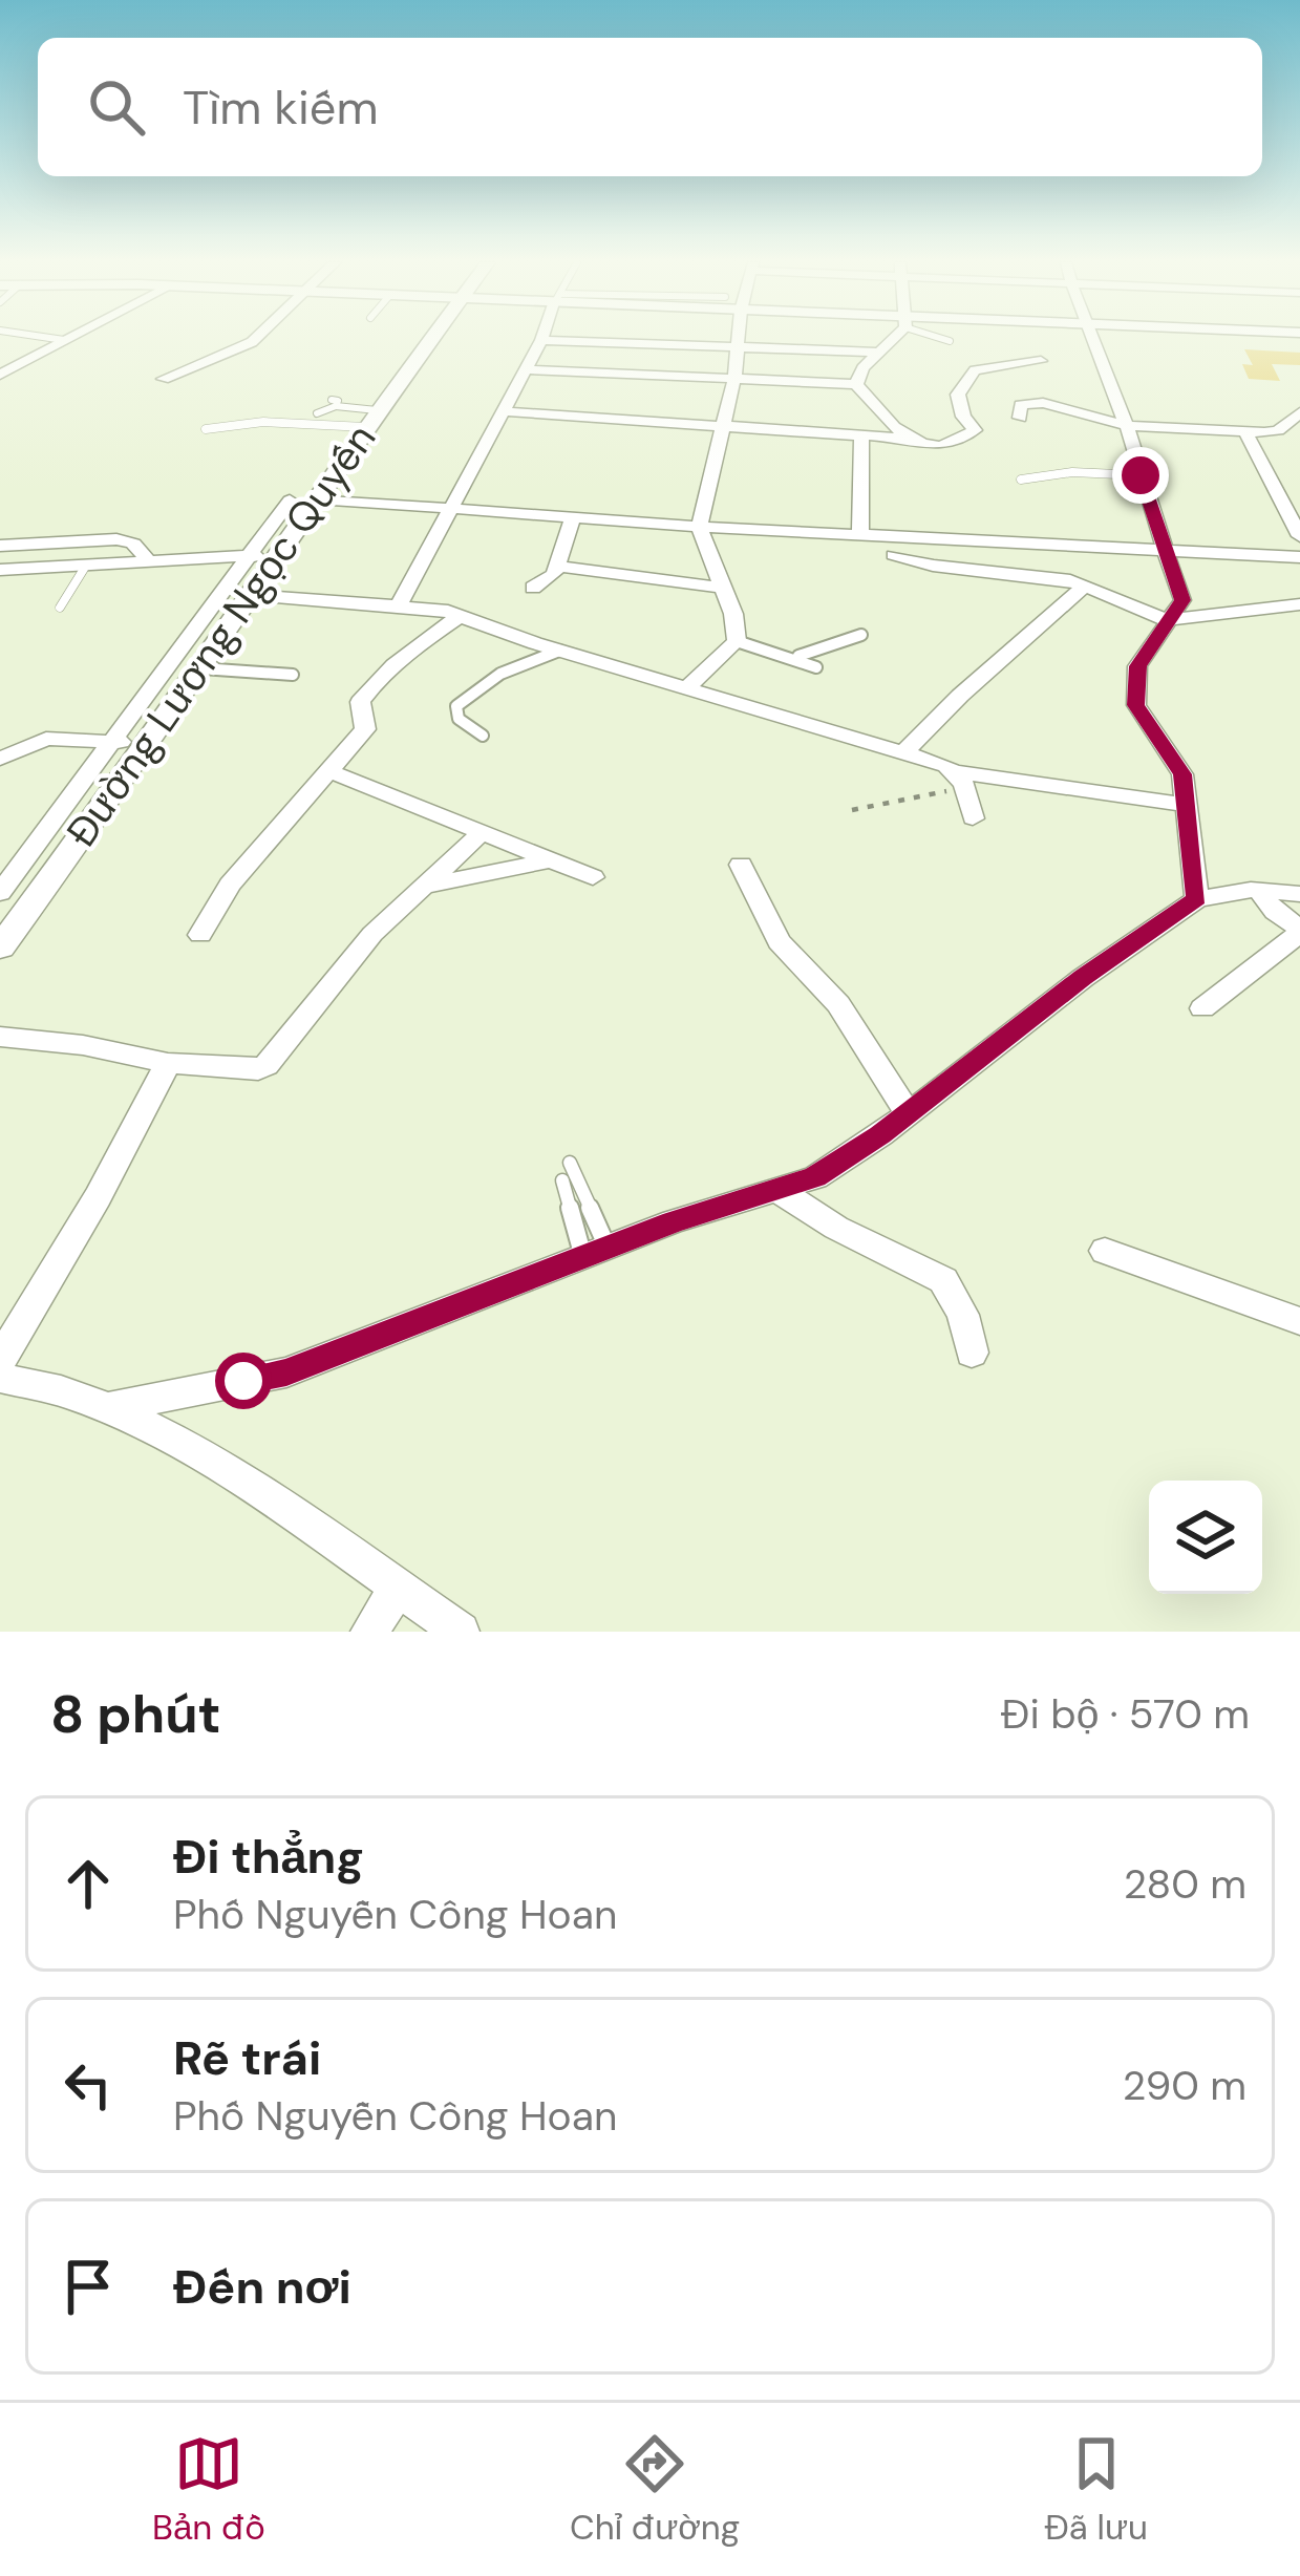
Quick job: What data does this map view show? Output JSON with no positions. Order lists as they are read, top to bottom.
{
  "streets": {
    "main road": ["Đường Lương Ngọc Quyến"]
  },
  "page": {
    "search": "Tìm kiếm",
    "heading": ["8 phút", "Đi bộ · 570 m"],
    "list": [
      ["Đi thẳng", "Phố Nguyễn Công Hoan", "280 m"],
      ["Rẽ trái", "Phố Nguyễn Công Hoan", "290 m"],
      "Đến nơi"
    ],
    "nav": ["Bản đồ", "Chỉ đường", "Đã lưu"]
  }
}
